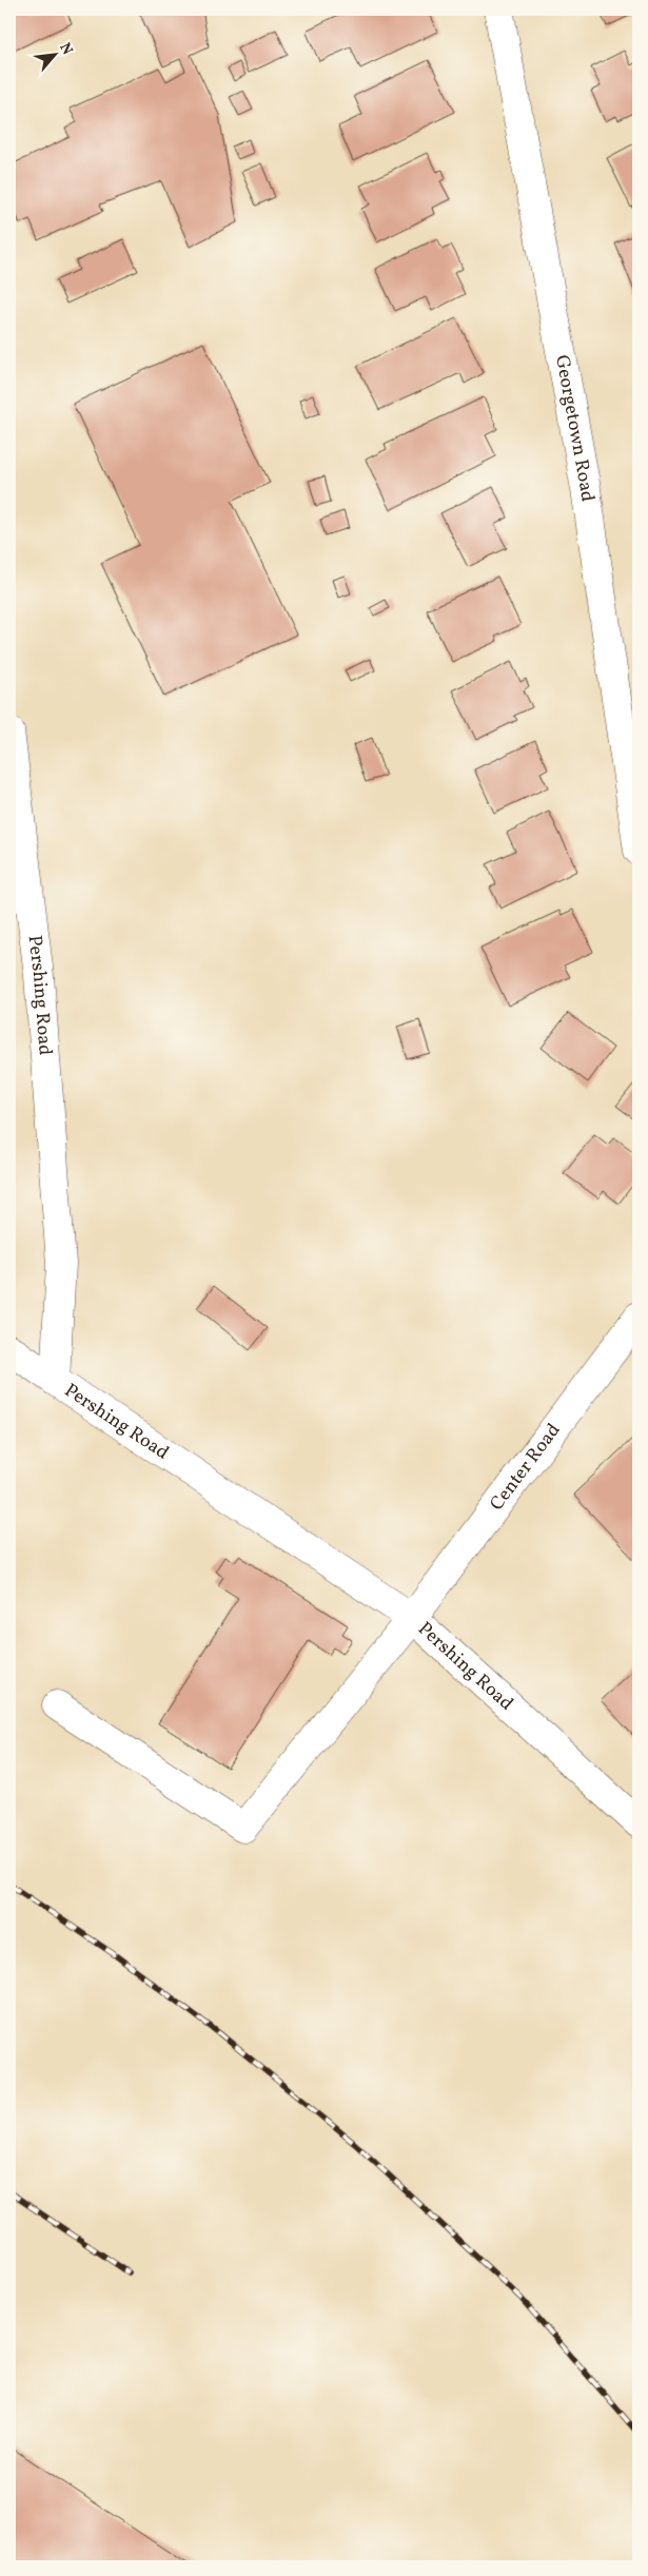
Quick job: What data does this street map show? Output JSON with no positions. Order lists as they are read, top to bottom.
{
  "streets": {
    "street": ["Georgetown Road", "Pershing Road", "Center Road"]
  },
  "crossings": [
    ["Pershing Road", "Center Road"]
  ],
  "north": "top right"
}
